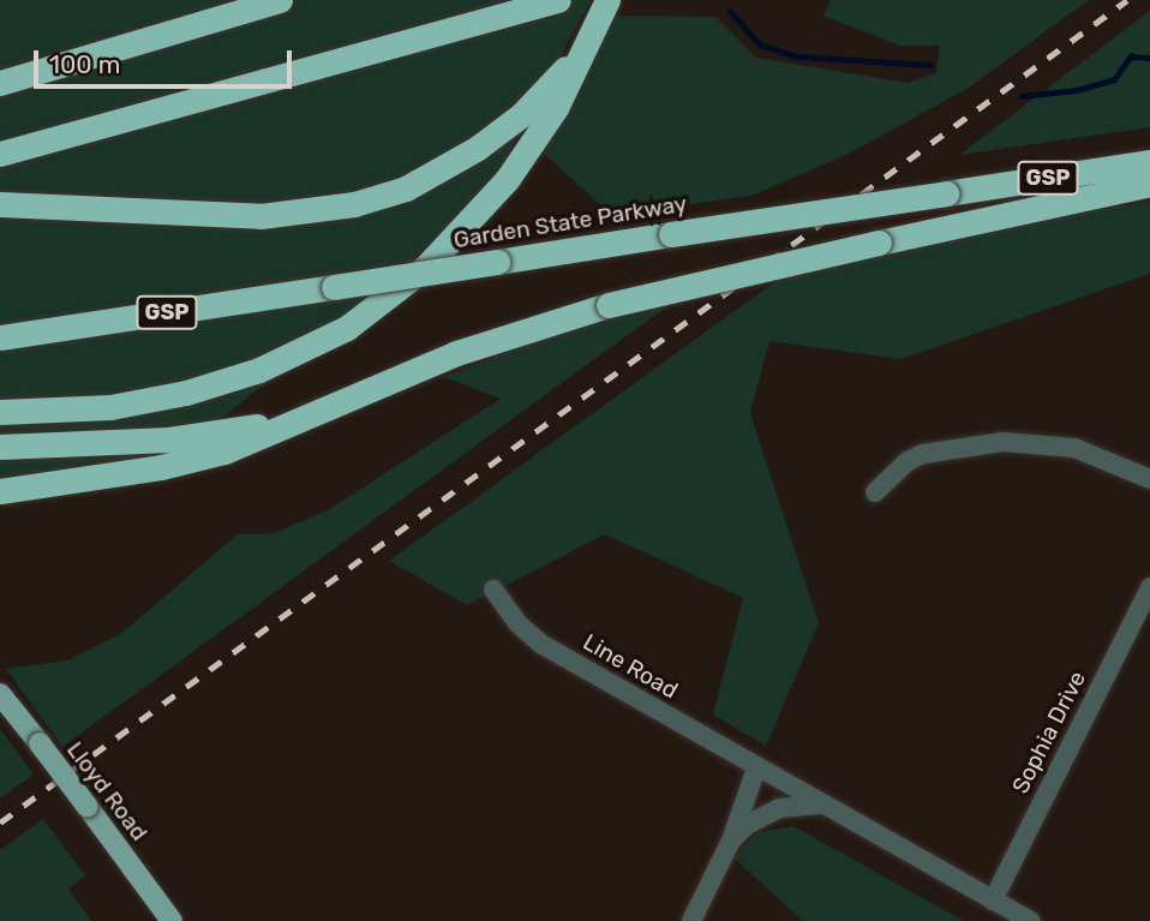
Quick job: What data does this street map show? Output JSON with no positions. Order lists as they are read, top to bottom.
{
  "streets": {
    "highway": ["GSP", "Garden State Parkway"],
    "main road": ["Lloyd Road"],
    "street": ["Line Road", "Sophia Drive"]
  },
  "crossings": [
    ["Line Road", "Sophia Drive"]
  ],
  "scale_bar": "100 m"
}
